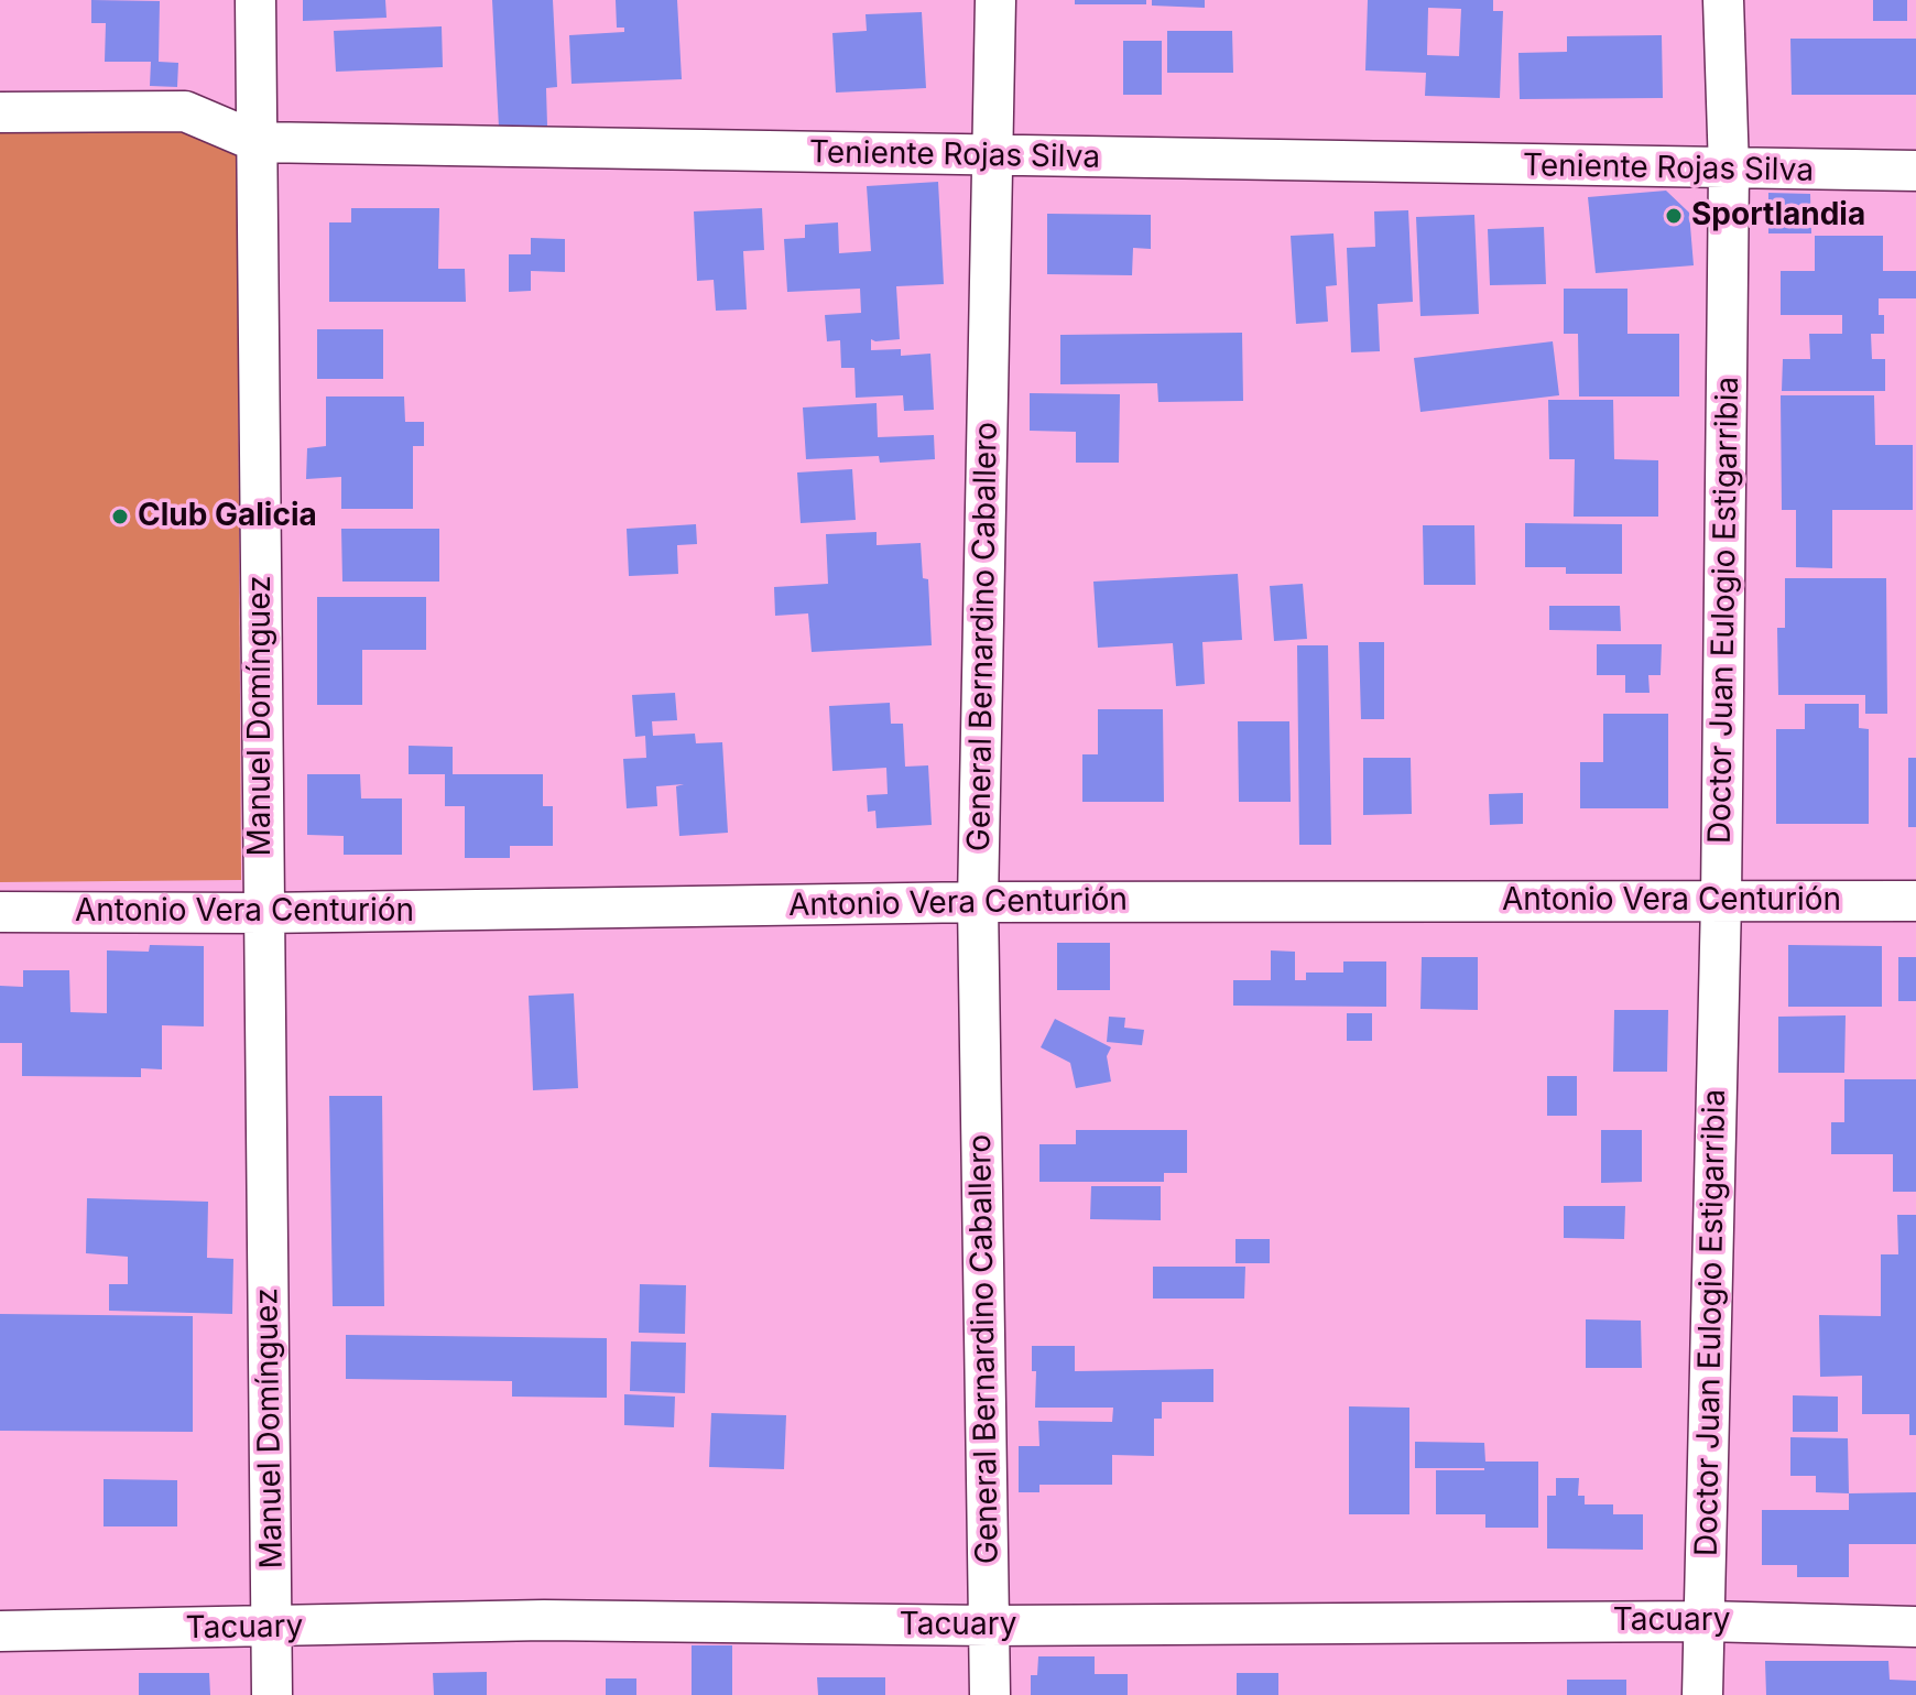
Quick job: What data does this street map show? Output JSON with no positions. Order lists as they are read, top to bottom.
{
  "streets": {
    "street": [
      "Teniente Rojas Silva",
      "Doctor Juan Eulogio Estigarribia",
      "General Bernardino Caballero",
      "Manuel Domínguez",
      "Antonio Vera Centurión",
      "Tacuary"
    ]
  },
  "crossings": [
    ["Teniente Rojas Silva", "Doctor Juan Eulogio Estigarribia"],
    ["Teniente Rojas Silva", "General Bernardino Caballero"],
    ["Teniente Rojas Silva", "Manuel Domínguez"],
    ["Doctor Juan Eulogio Estigarribia", "Antonio Vera Centurión"],
    ["Doctor Juan Eulogio Estigarribia", "Tacuary"],
    ["General Bernardino Caballero", "Antonio Vera Centurión"],
    ["General Bernardino Caballero", "Tacuary"],
    ["Manuel Domínguez", "Antonio Vera Centurión"],
    ["Manuel Domínguez", "Tacuary"]
  ],
  "places": ["Sportlandia", "Club Galicia"]
}
